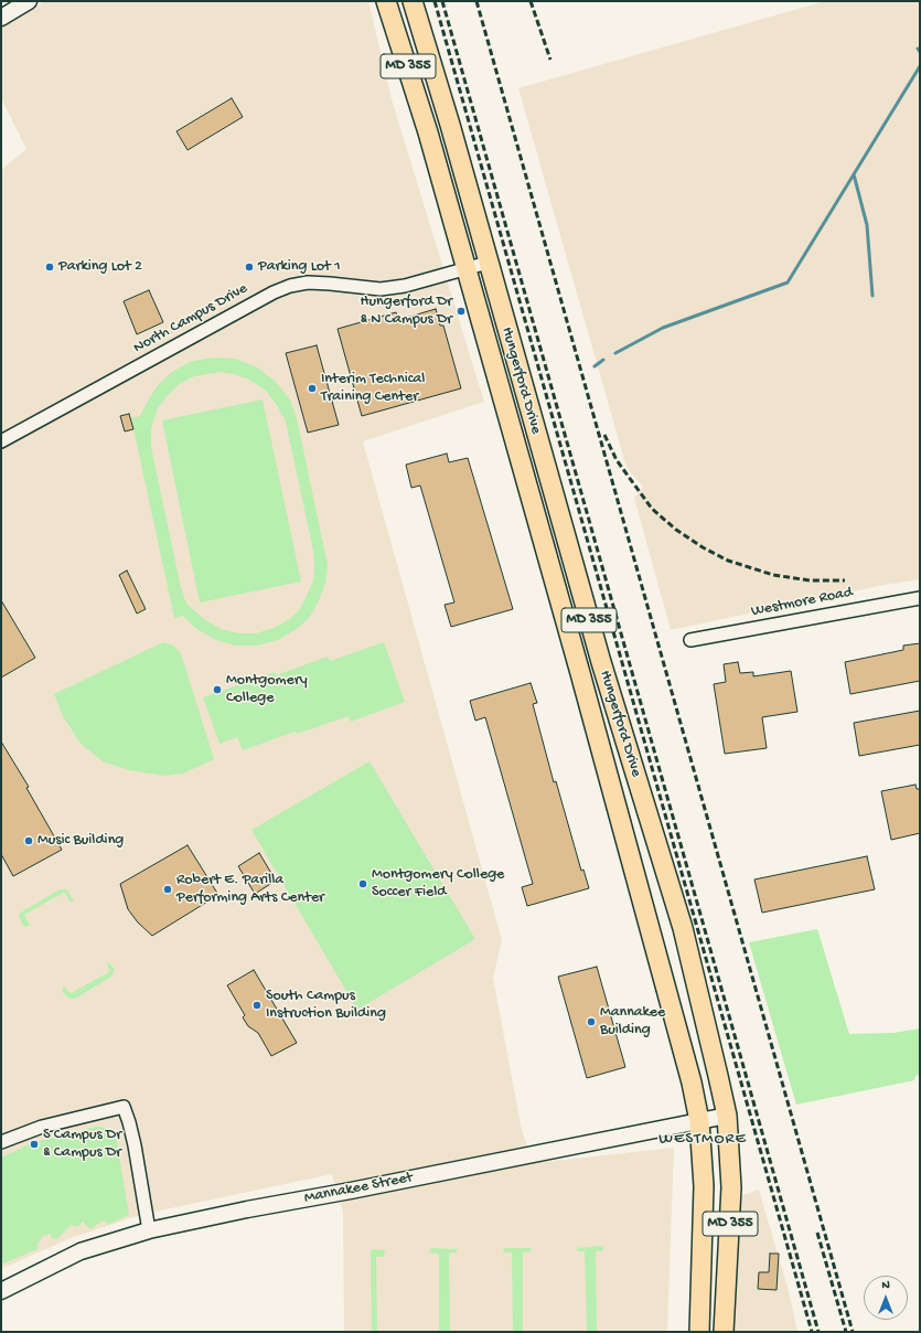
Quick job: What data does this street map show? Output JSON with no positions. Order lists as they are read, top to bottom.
{
  "streets": {
    "main road": ["MD 355", "Hungerford Drive"],
    "street": ["North Campus Drive", "Westmore Road", "Mannakee Street"]
  },
  "crossings": [
    ["North Campus Drive", "Hungerford Drive"],
    ["Hungerford Drive", "Mannakee Street"]
  ],
  "districts": ["WESTMORE"],
  "places": [
    "Parking Lot 2",
    "Parking Lot 1",
    "Hungerford Dr & N Campus Dr",
    "Interim Technical Training Center",
    "Montgomery College",
    "Music Building",
    "Montgomery College Soccer Field",
    "Robert E. Parilla Performing Arts Center",
    "South Campus Instruction Building",
    "Mannakee Building",
    "S Campus Dr & Campus Dr"
  ],
  "north": "top"
}
